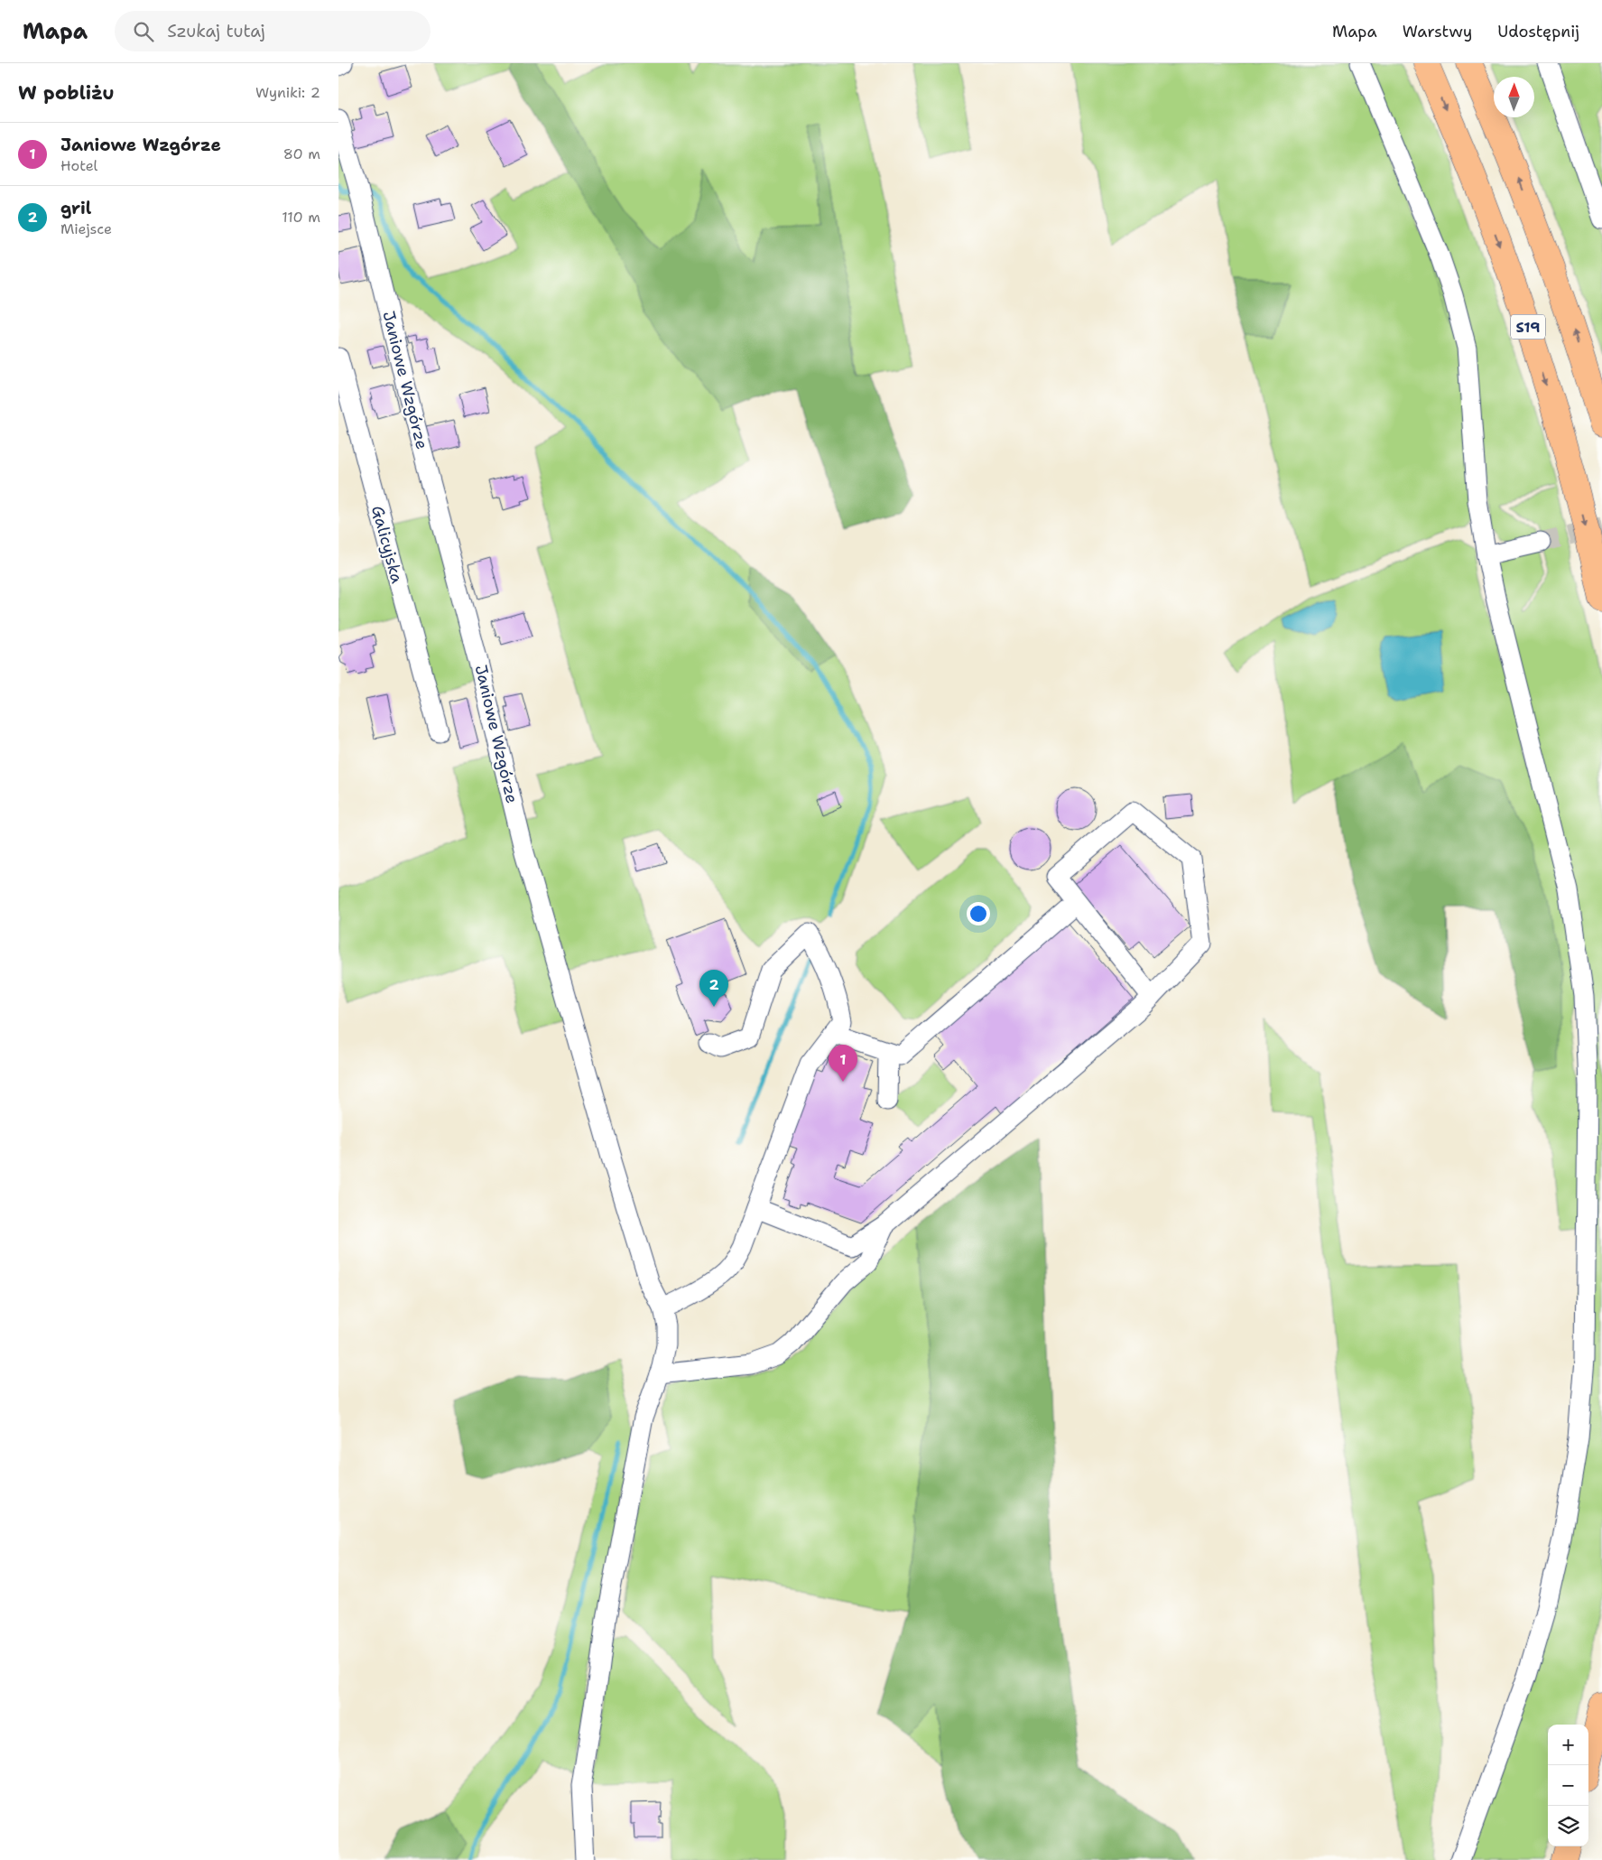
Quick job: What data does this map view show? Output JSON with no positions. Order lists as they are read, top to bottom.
{
  "streets": {
    "highway": ["S19"],
    "street": ["Janiowe Wzgórze", "Galicyjska"]
  },
  "north": "top",
  "page": {
    "header": "Mapa",
    "search": "Szukaj tutaj",
    "nav": ["Mapa", "Warstwy", "Udostępnij"],
    "heading": ["W pobliżu", "Wyniki: 2"],
    "list": [
      {
        "mark": "1",
        "name": "Janiowe Wzgórze",
        "note": "Hotel",
        "value": "80 m"
      },
      {
        "mark": "2",
        "name": "gril",
        "note": "Miejsce",
        "value": "110 m"
      }
    ],
    "pins": ["2", "1"],
    "map_buttons": ["+", "−"]
  }
}
